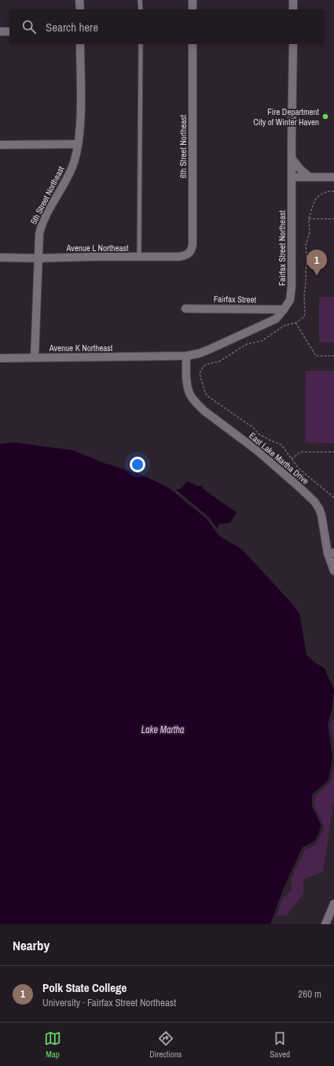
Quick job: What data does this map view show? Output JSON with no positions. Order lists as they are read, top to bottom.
{
  "streets": {
    "street": [
      "6th Street Northeast",
      "5th Street Northeast",
      "Avenue L Northeast",
      "Fairfax Street Northeast",
      "Fairfax Street",
      "Avenue K Northeast",
      "East Lake Martha Drive"
    ]
  },
  "crossings": [
    ["6th Street Northeast", "Avenue L Northeast"],
    ["5th Street Northeast", "Avenue L Northeast"],
    ["5th Street Northeast", "Avenue K Northeast"],
    ["Fairfax Street Northeast", "Fairfax Street"],
    ["Fairfax Street Northeast", "Avenue K Northeast"],
    ["Fairfax Street Northeast", "East Lake Martha Drive"]
  ],
  "water": ["Lake Martha"],
  "places": ["Fire Department City of Winter Haven"],
  "page": {
    "search": "Search here",
    "pins": "1",
    "heading": "Nearby",
    "list": [
      {
        "mark": "1",
        "name": "Polk State College",
        "note": "University · Fairfax Street Northeast",
        "value": "260 m"
      }
    ],
    "nav": ["Map", "Directions", "Saved"]
  }
}
